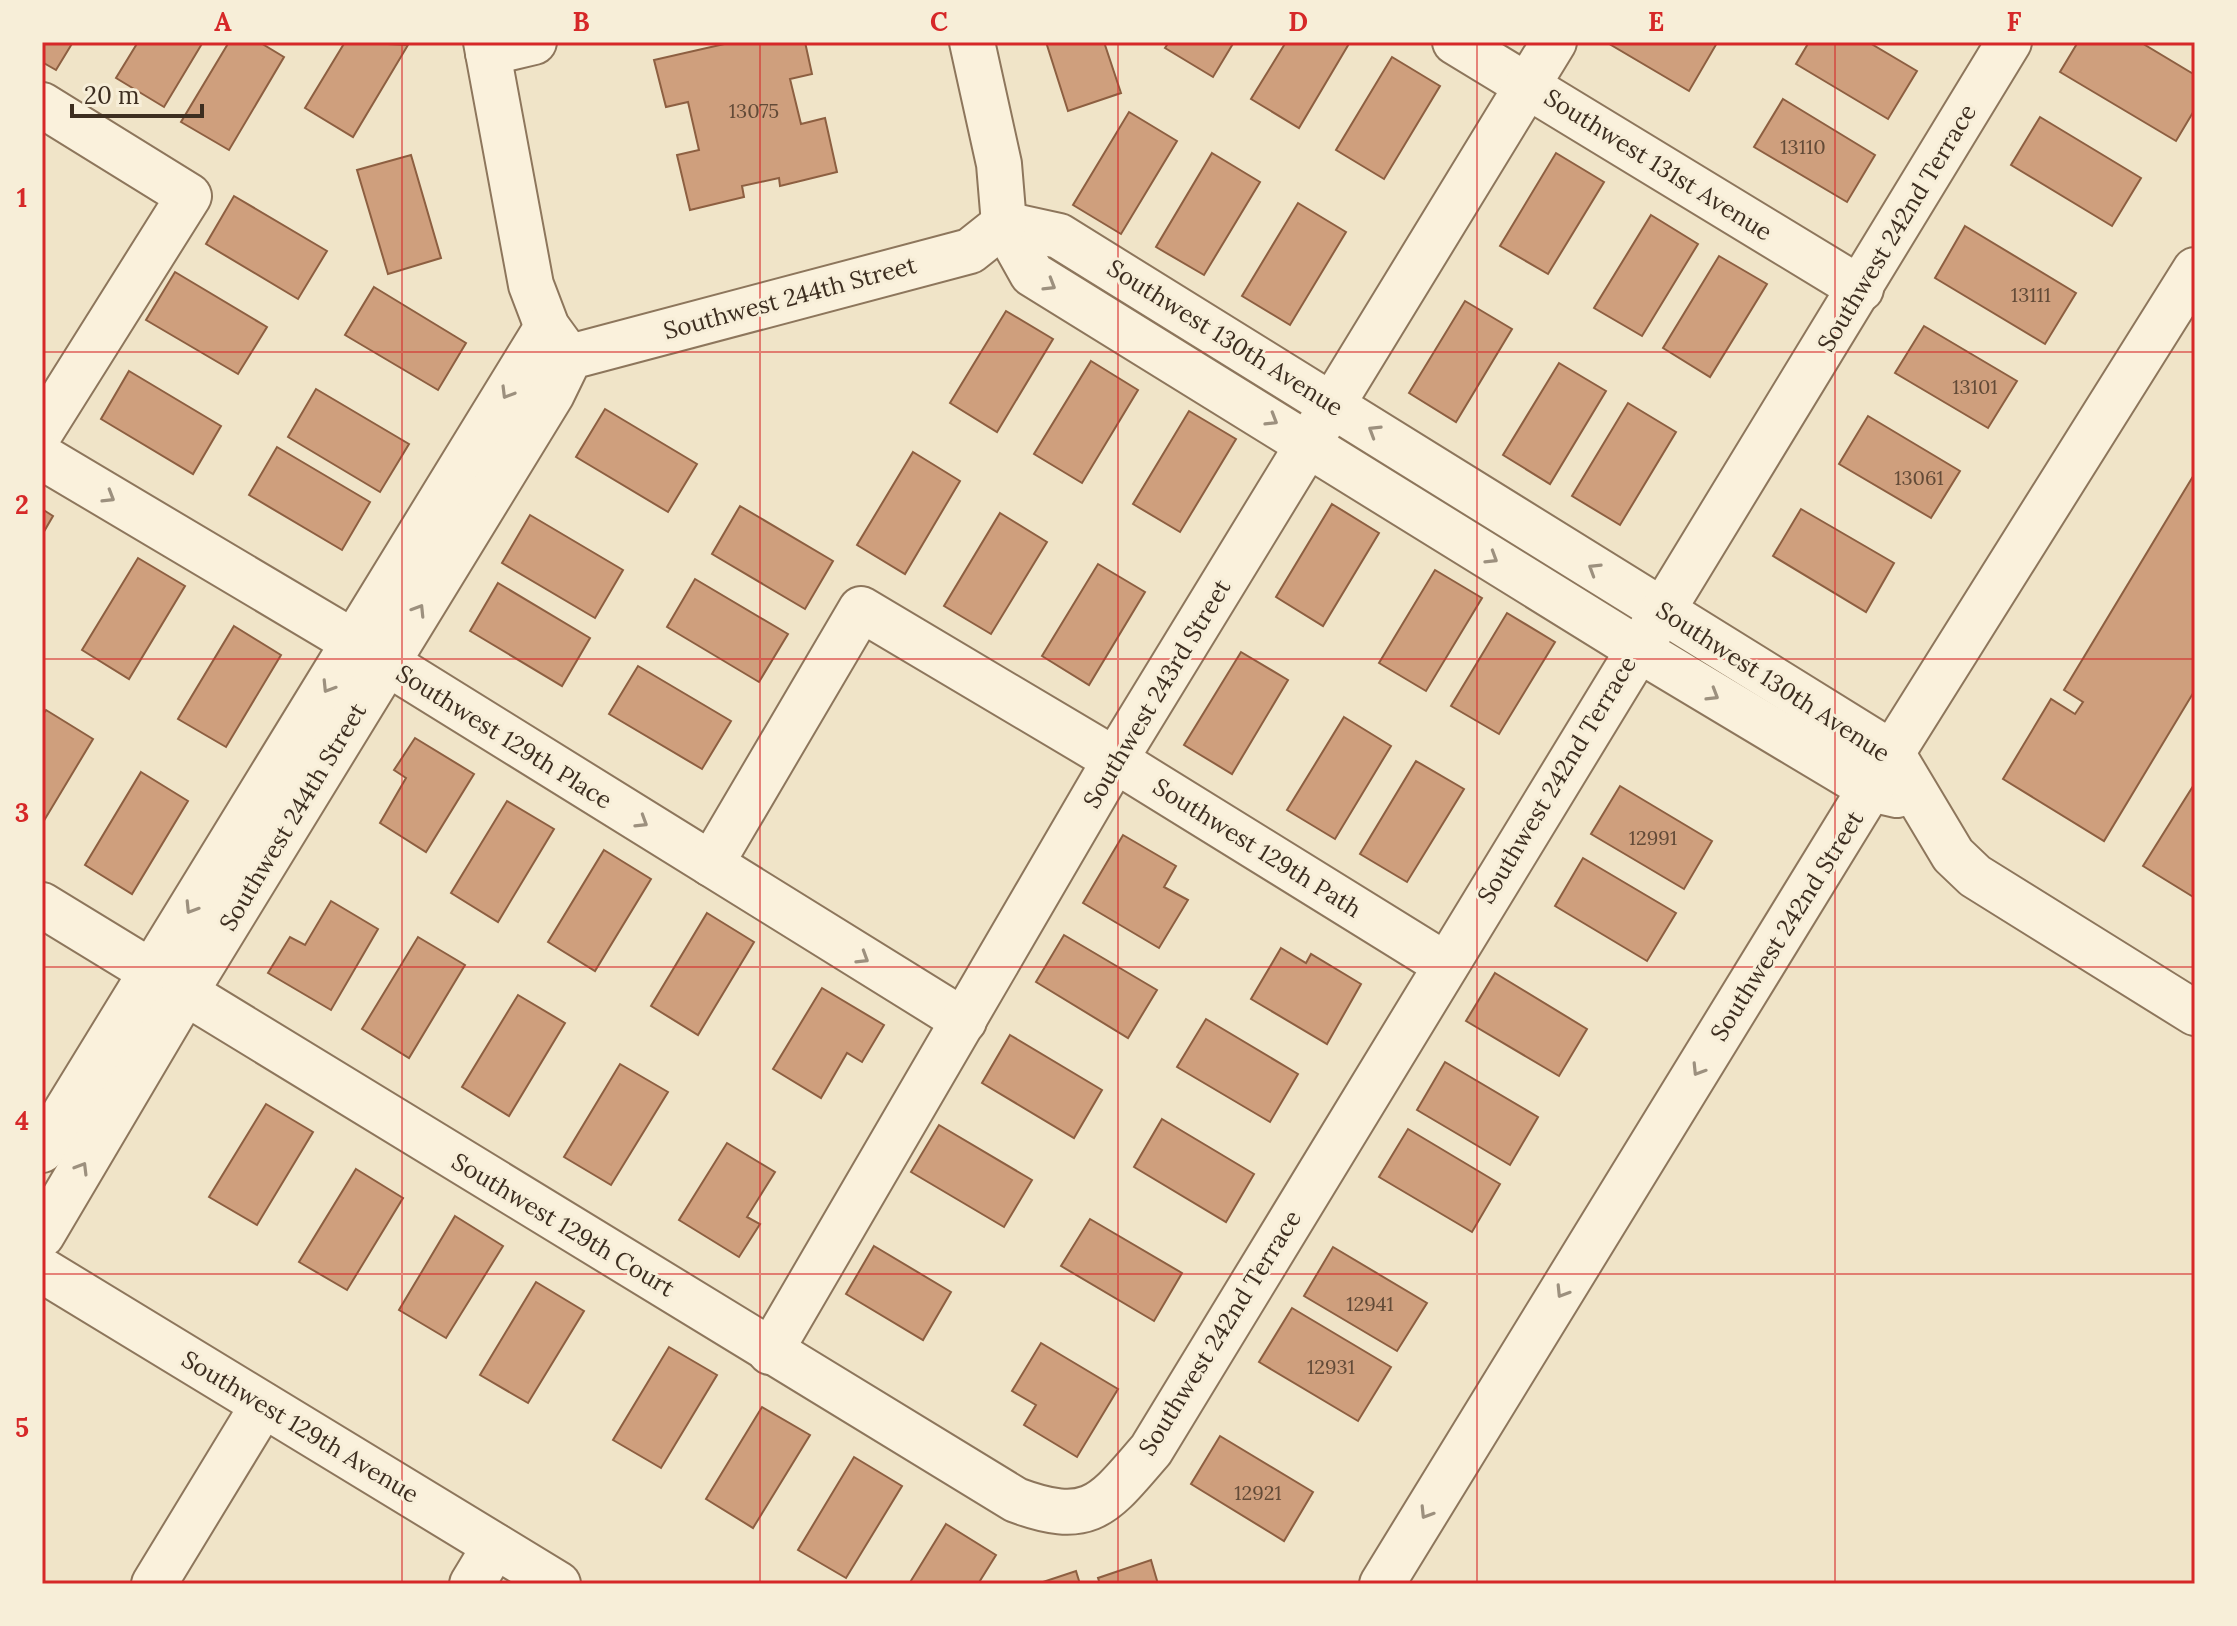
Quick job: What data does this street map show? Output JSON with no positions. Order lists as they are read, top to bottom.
{
  "streets": {
    "street": [
      "Southwest 131st Avenue",
      "Southwest 242nd Terrace",
      "Southwest 244th Street",
      "Southwest 130th Avenue",
      "Southwest 243rd Street",
      "Southwest 129th Place",
      "Southwest 129th Path",
      "Southwest 242nd Street",
      "Southwest 129th Court",
      "Southwest 129th Avenue"
    ]
  },
  "crossings": [
    ["Southwest 131st Avenue", "Southwest 242nd Terrace"],
    ["Southwest 131st Avenue", "Southwest 243rd Street"],
    ["Southwest 242nd Terrace", "Southwest 130th Avenue"],
    ["Southwest 242nd Terrace", "Southwest 129th Path"],
    ["Southwest 242nd Terrace", "Southwest 129th Court"],
    ["Southwest 244th Street", "Southwest 130th Avenue"],
    ["Southwest 244th Street", "Southwest 129th Place"],
    ["Southwest 244th Street", "Southwest 129th Court"],
    ["Southwest 130th Avenue", "Southwest 243rd Street"],
    ["Southwest 130th Avenue", "Southwest 242nd Street"],
    ["Southwest 243rd Street", "Southwest 129th Place"],
    ["Southwest 243rd Street", "Southwest 129th Path"],
    ["Southwest 243rd Street", "Southwest 129th Court"],
    ["Southwest 129th Place", "Southwest 129th Path"]
  ],
  "one_way": ["Southwest 129th Place", "Southwest 242nd Street"],
  "house_numbers": [
    "13075",
    "13110",
    "13111",
    "13101",
    "13061",
    "12991",
    "12941",
    "12931",
    "12921"
  ],
  "scale_bar": "20 m",
  "grid": {
    "columns": [
      "A",
      "B",
      "C",
      "D",
      "E",
      "F"
    ],
    "rows": [
      "1",
      "2",
      "3",
      "4",
      "5"
    ]
  }
}
